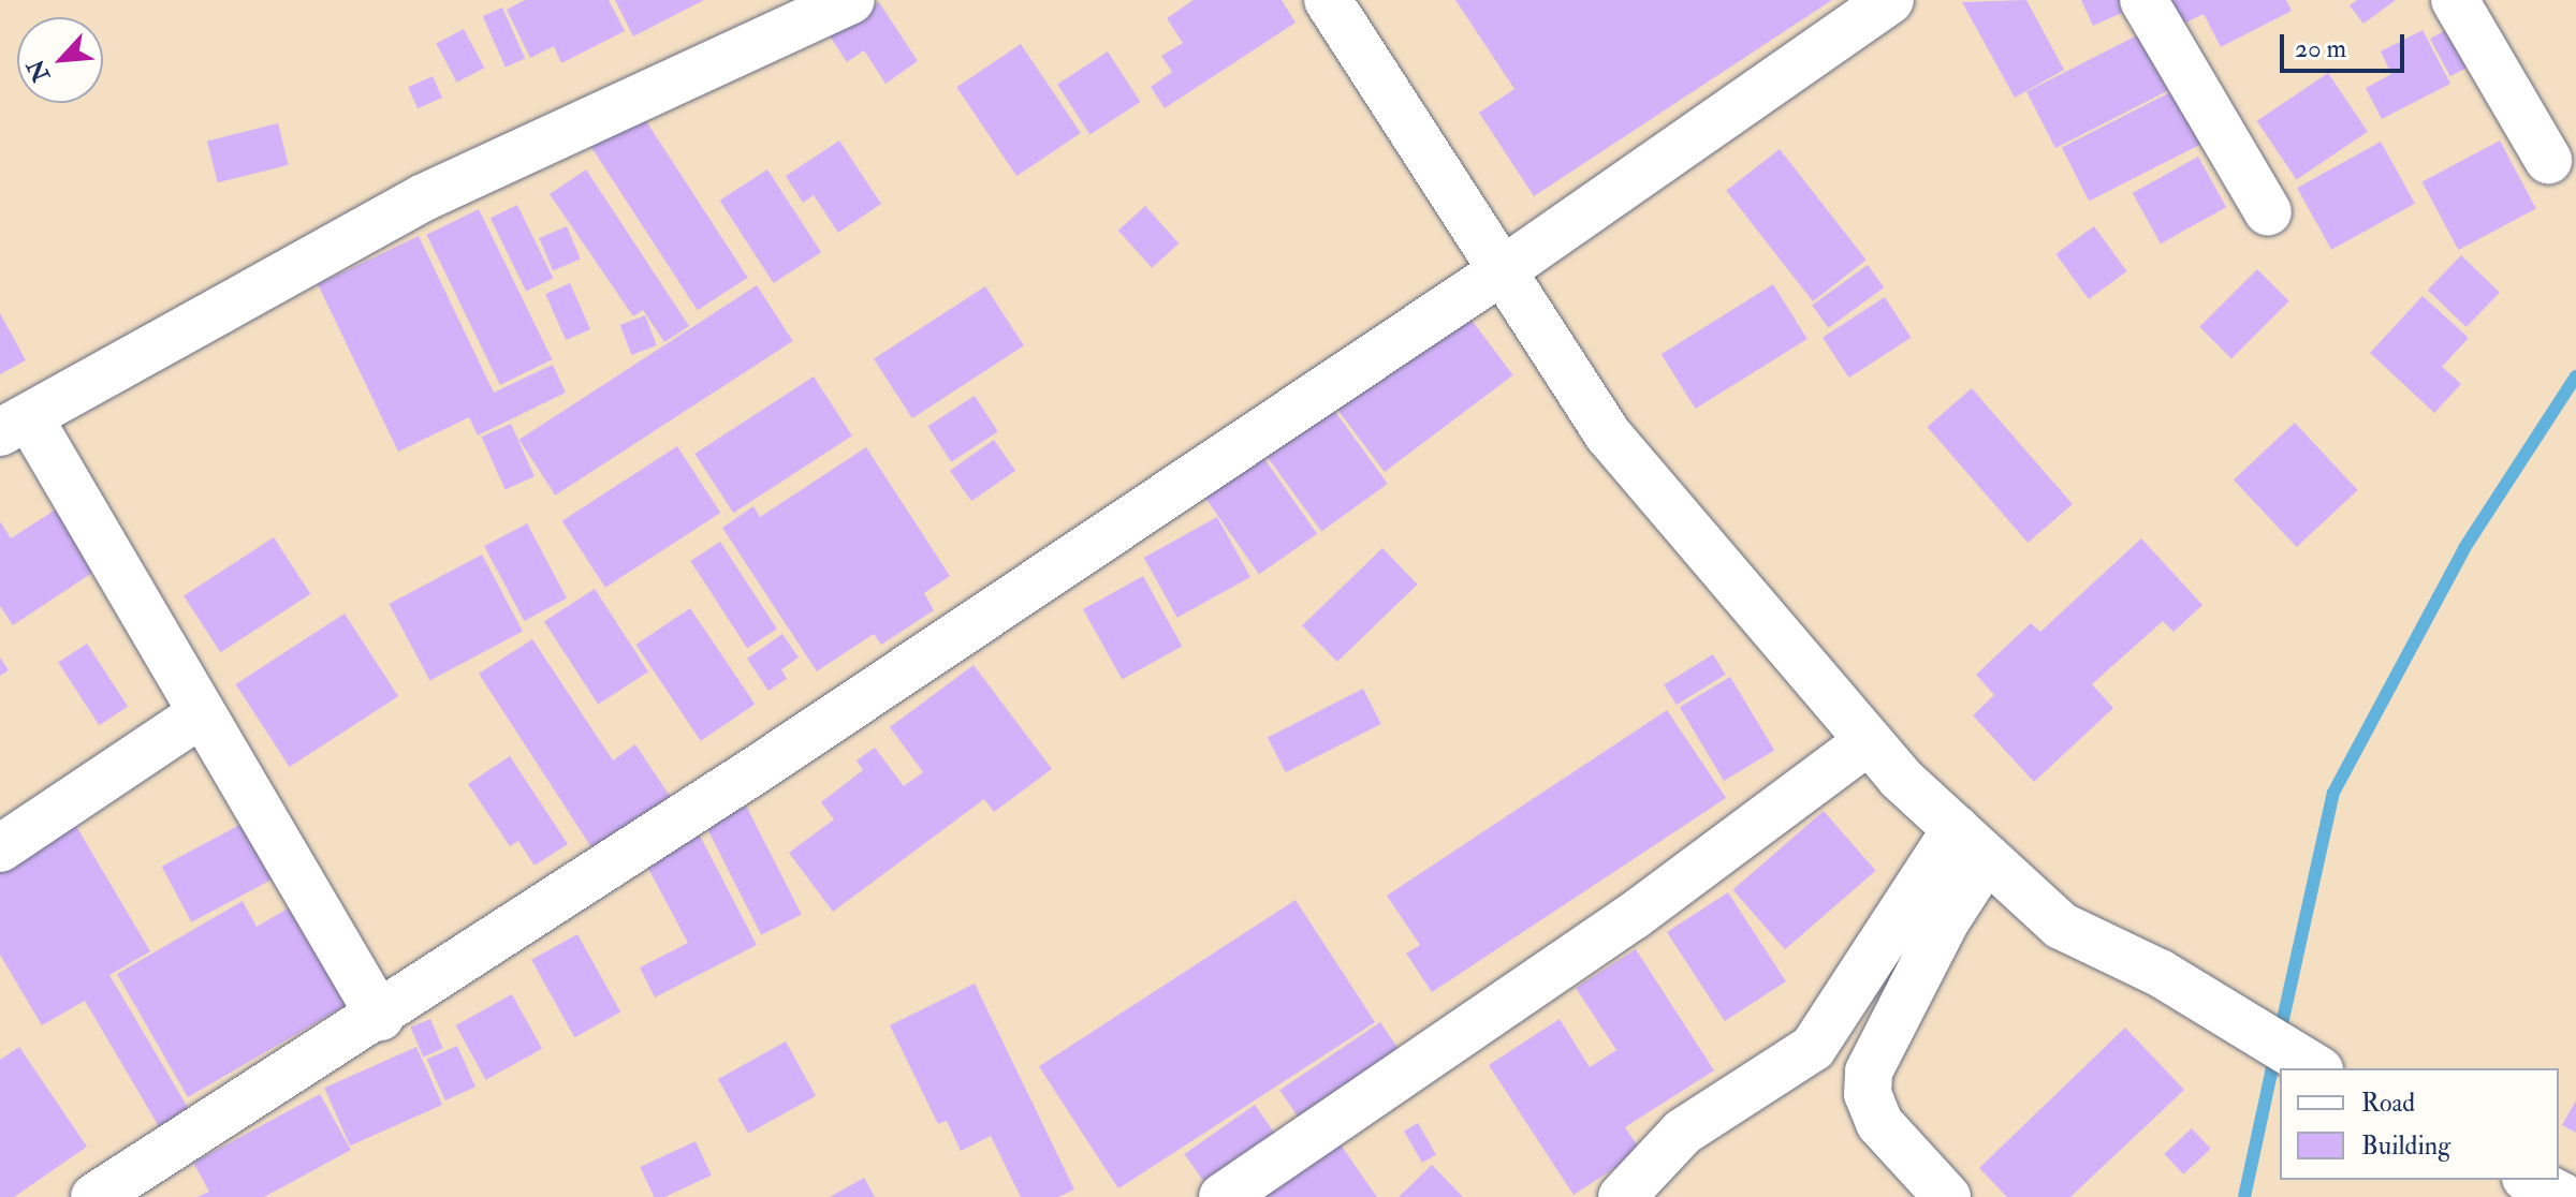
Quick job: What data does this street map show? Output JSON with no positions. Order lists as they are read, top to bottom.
{
  "legend": ["Road", "Building"],
  "scale_bar": "20 m",
  "north": "bottom left"
}
